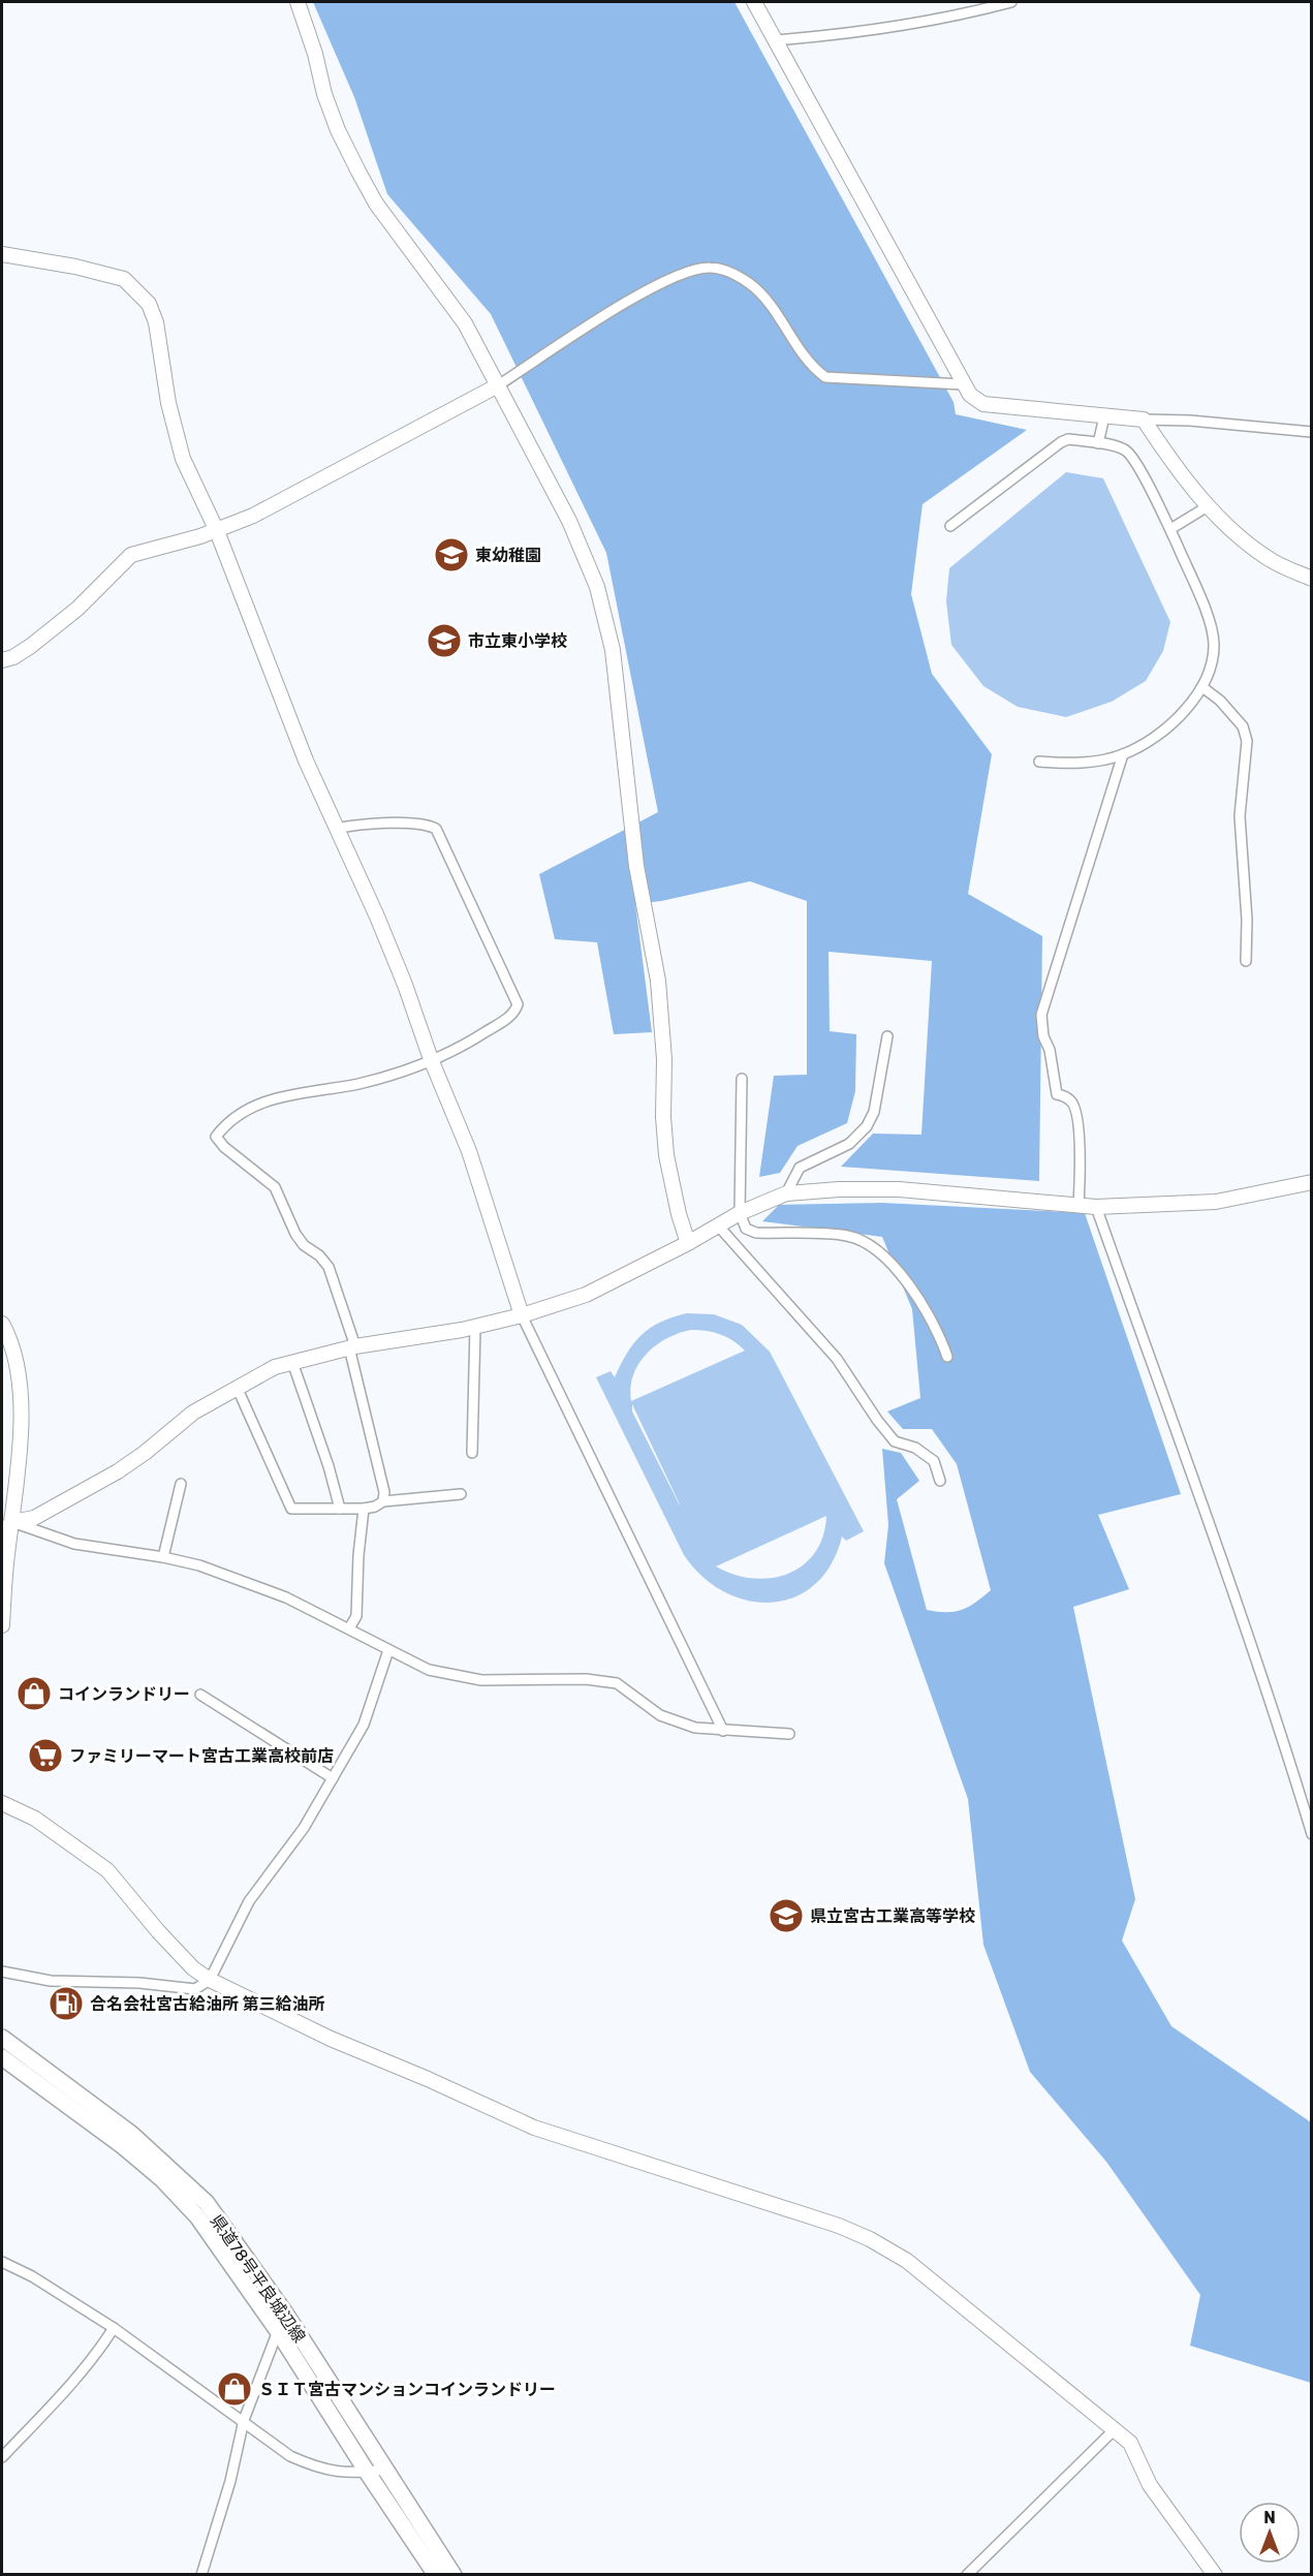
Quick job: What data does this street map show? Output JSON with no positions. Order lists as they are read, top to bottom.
{
  "streets": {
    "main road": ["県道78号平良城辺線"]
  },
  "places": {
    "school or university": ["東幼稚園", "市立東小学校", "県立宮古工業高等学校"],
    "shop": ["コインランドリー", "ＳＩＴ宮古マンションコインランドリー"],
    "supermarket": ["ファミリーマート宮古工業高校前店"],
    "fuel station": ["合名会社宮古給油所 第三給油所"]
  },
  "north": "top"
}
